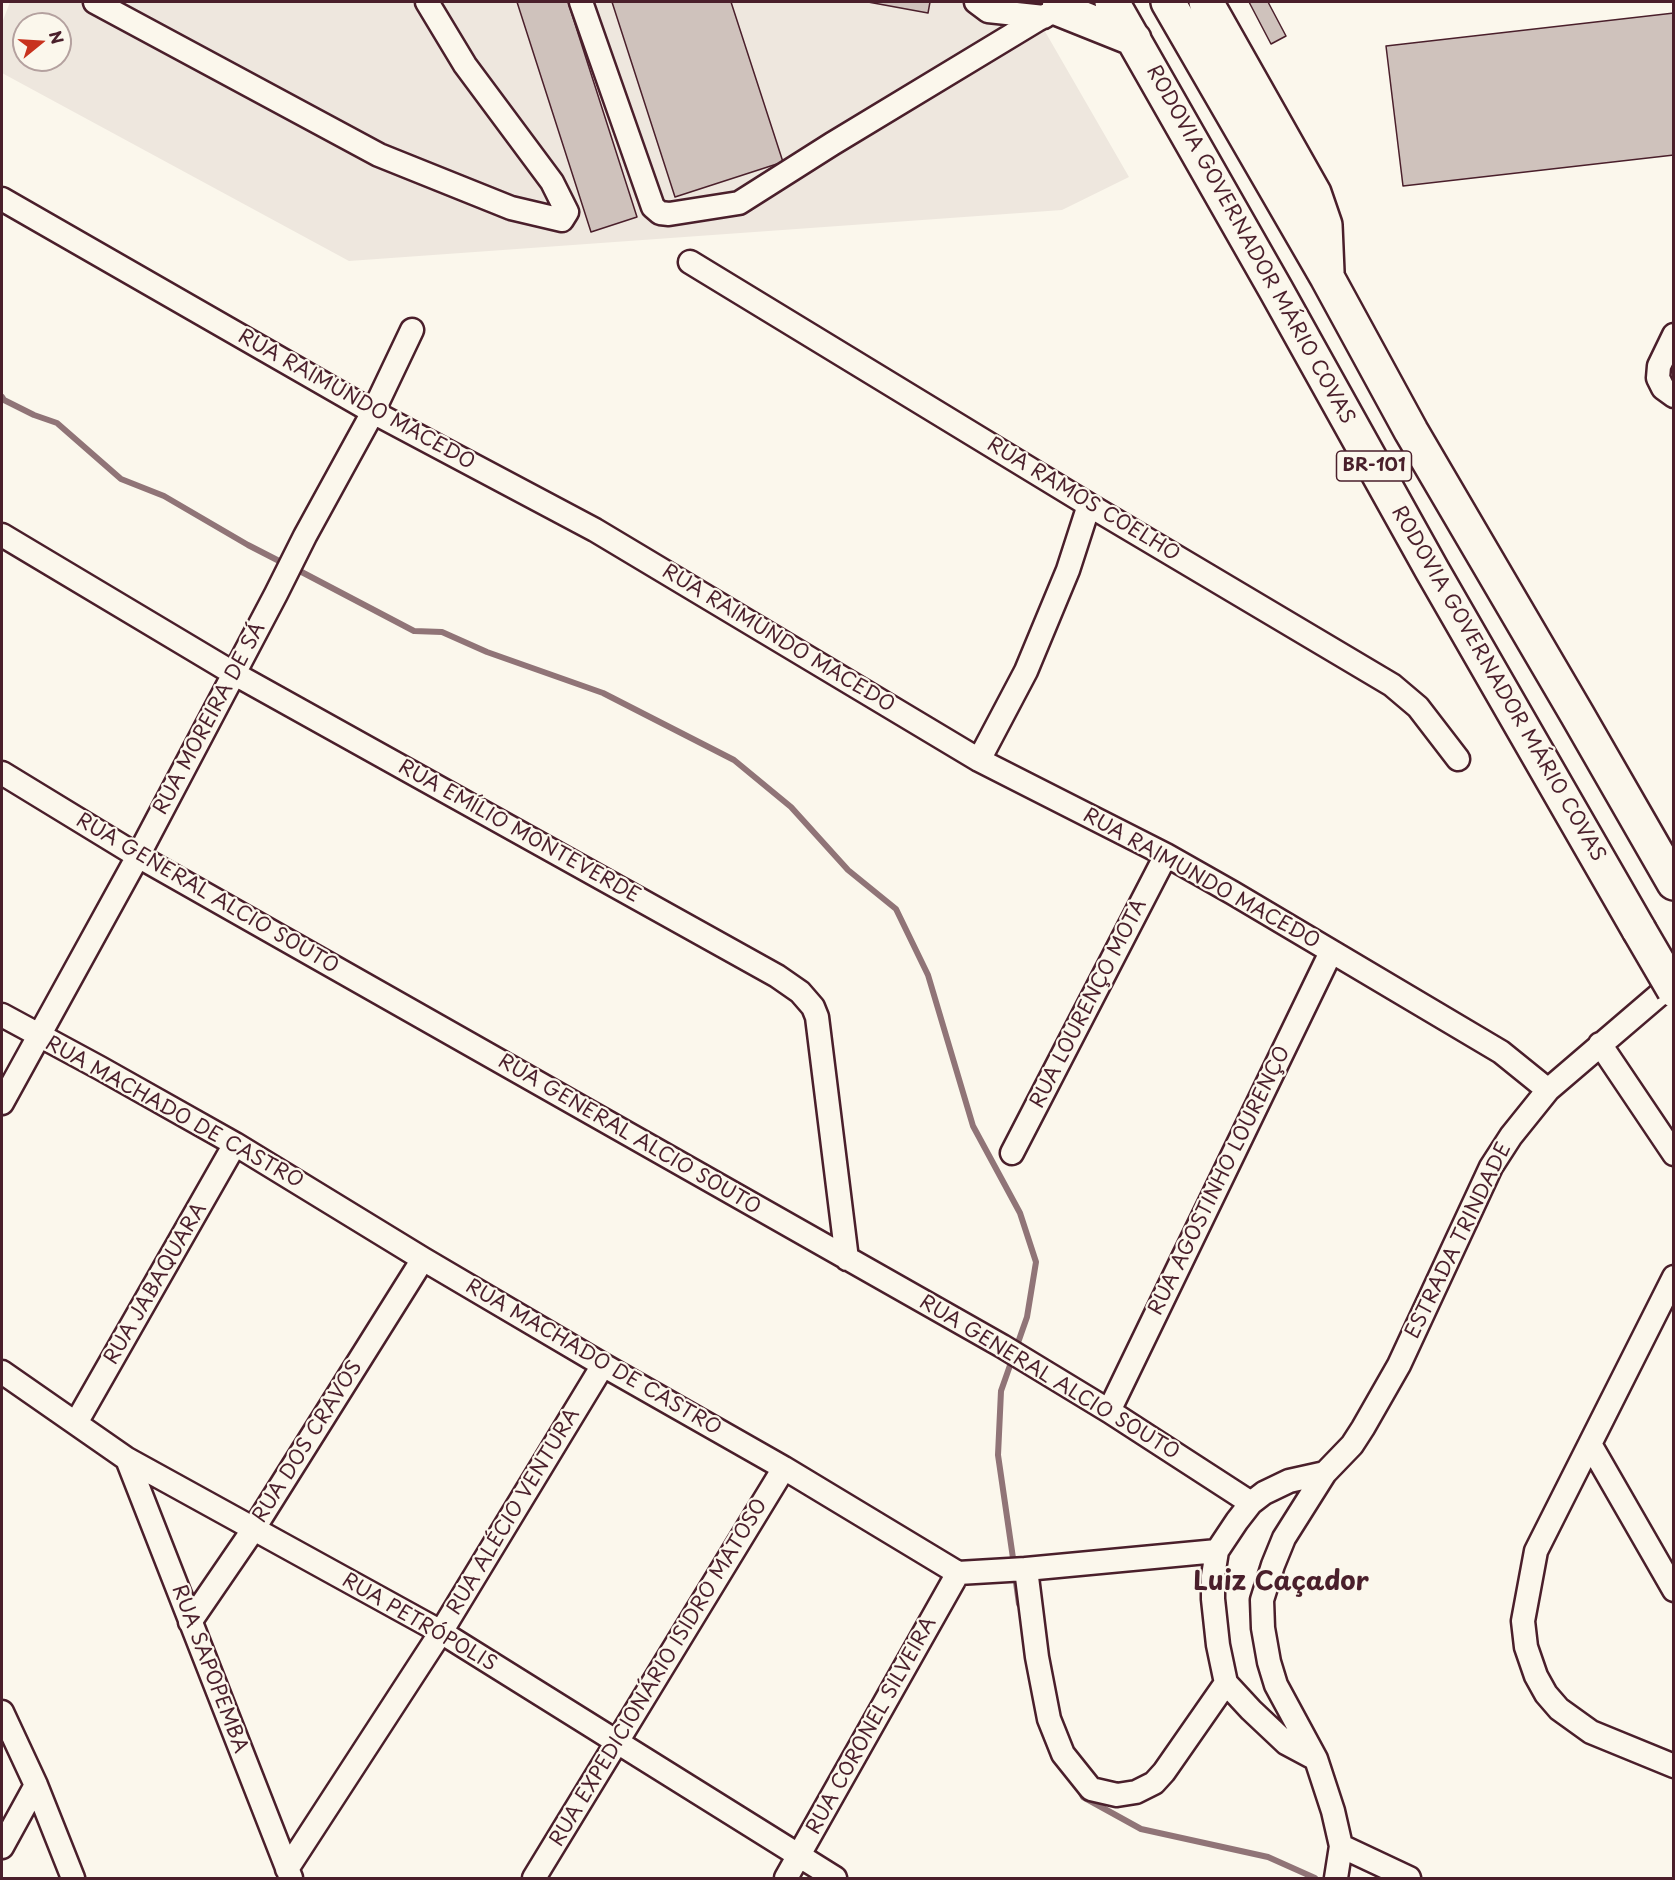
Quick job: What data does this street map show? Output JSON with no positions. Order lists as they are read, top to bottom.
{
  "streets": {
    "highway": ["RODOVIA GOVERNADOR MÁRIO COVAS", "BR-101"],
    "street": [
      "RUA RAIMUNDO MACEDO",
      "RUA RAMOS COELHO",
      "RUA MOREIRA DE SÁ",
      "RUA EMÍLIO MONTEVERDE",
      "RUA GENERAL ALCIO SOUTO",
      "RUA LOURENÇO MOTA",
      "RUA MACHADO DE CASTRO",
      "RUA AGOSTINHO LOURENÇO",
      "ESTRADA TRINDADE",
      "RUA JABAQUARA",
      "RUA DOS CRAVOS",
      "RUA ALÉCIO VENTURA",
      "RUA PETRÓPOLIS",
      "RUA SAPOPEMBA",
      "RUA EXPEDICIONÁRIO ISIDRO MATOSO",
      "RUA CORONEL SILVEIRA"
    ]
  },
  "crossings": [
    ["RUA RAIMUNDO MACEDO", "RUA MOREIRA DE SÁ"],
    ["RUA RAIMUNDO MACEDO", "RUA LOURENÇO MOTA"],
    ["RUA RAIMUNDO MACEDO", "RUA AGOSTINHO LOURENÇO"],
    ["RUA RAIMUNDO MACEDO", "ESTRADA TRINDADE"],
    ["RUA MOREIRA DE SÁ", "RUA EMÍLIO MONTEVERDE"],
    ["RUA MOREIRA DE SÁ", "RUA GENERAL ALCIO SOUTO"],
    ["RUA MOREIRA DE SÁ", "RUA MACHADO DE CASTRO"],
    ["RUA EMÍLIO MONTEVERDE", "RUA GENERAL ALCIO SOUTO"],
    ["RUA GENERAL ALCIO SOUTO", "RUA AGOSTINHO LOURENÇO"],
    ["RUA MACHADO DE CASTRO", "RUA JABAQUARA"],
    ["RUA MACHADO DE CASTRO", "RUA DOS CRAVOS"],
    ["RUA MACHADO DE CASTRO", "RUA ALÉCIO VENTURA"],
    ["RUA MACHADO DE CASTRO", "RUA EXPEDICIONÁRIO ISIDRO MATOSO"],
    ["RUA MACHADO DE CASTRO", "RUA CORONEL SILVEIRA"],
    ["RUA JABAQUARA", "RUA PETRÓPOLIS"],
    ["RUA DOS CRAVOS", "RUA PETRÓPOLIS"],
    ["RUA DOS CRAVOS", "RUA SAPOPEMBA"],
    ["RUA ALÉCIO VENTURA", "RUA PETRÓPOLIS"],
    ["RUA ALÉCIO VENTURA", "RUA SAPOPEMBA"],
    ["RUA PETRÓPOLIS", "RUA SAPOPEMBA"],
    ["RUA PETRÓPOLIS", "RUA EXPEDICIONÁRIO ISIDRO MATOSO"],
    ["RUA PETRÓPOLIS", "RUA CORONEL SILVEIRA"]
  ],
  "districts": ["Luiz Caçador"],
  "north": "right"
}
